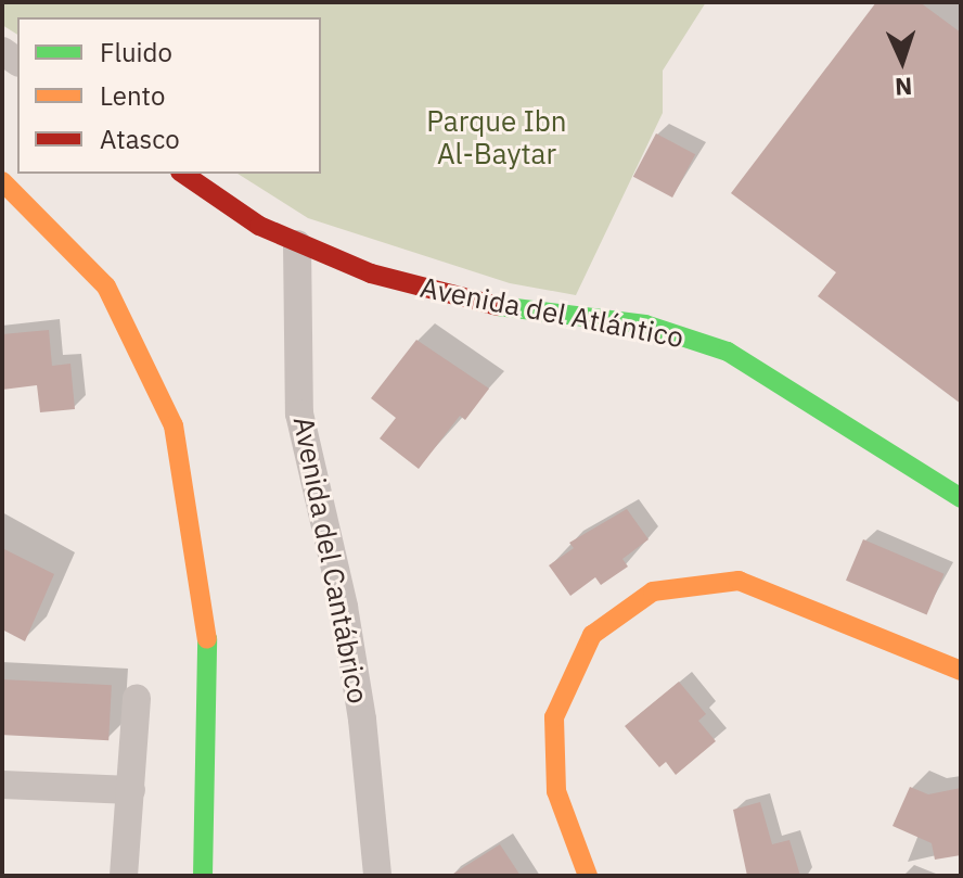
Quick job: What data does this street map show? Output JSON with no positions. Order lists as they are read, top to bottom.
{
  "streets": {
    "street": ["Avenida del Atlántico", "Avenida del Cantábrico"]
  },
  "crossings": [
    ["Avenida del Atlántico", "Avenida del Cantábrico"]
  ],
  "parks": ["Parque Ibn Al-Baytar"],
  "legend": ["Fluido", "Lento", "Atasco"],
  "north": "bottom"
}
